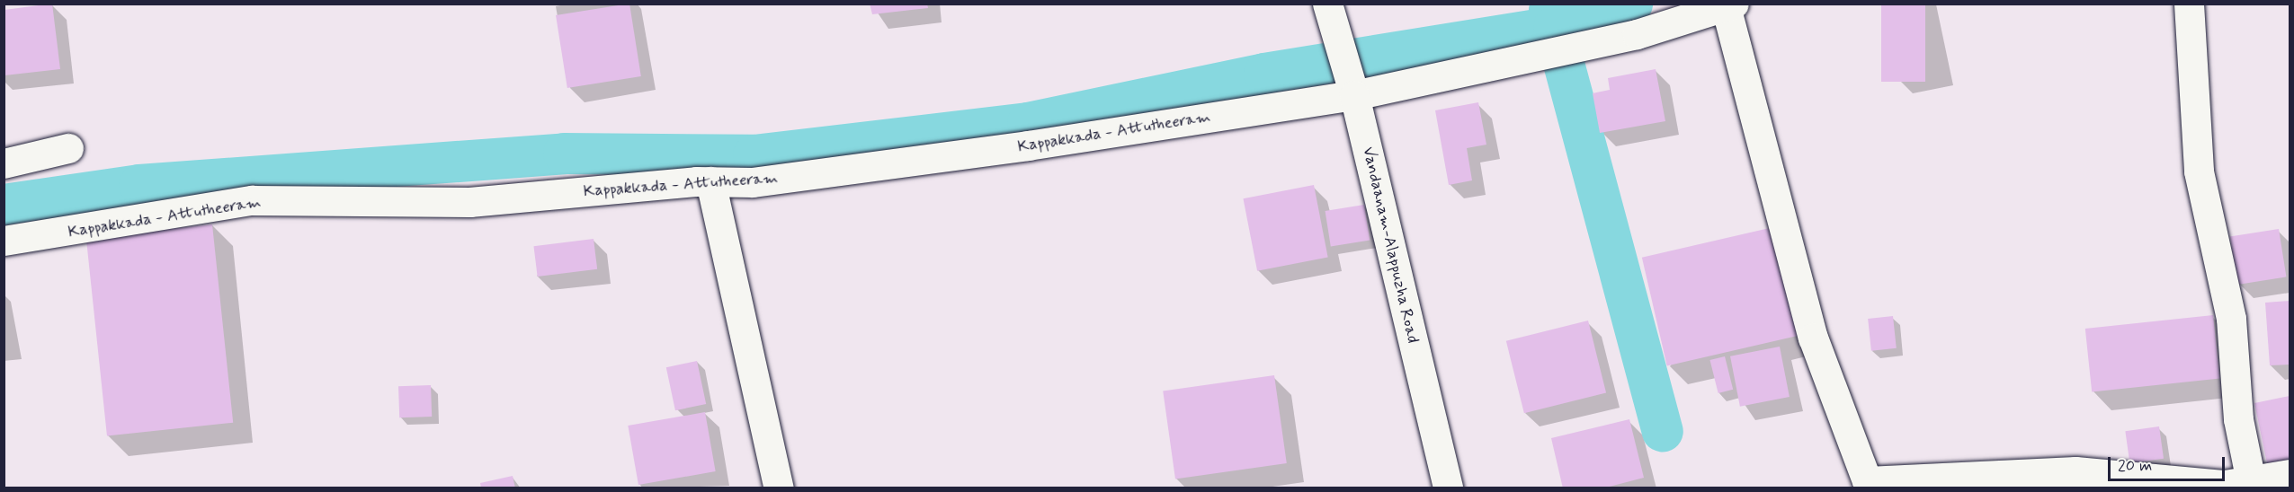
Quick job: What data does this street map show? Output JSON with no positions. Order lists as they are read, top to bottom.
{
  "streets": {
    "street": ["Kappakkada - Attutheeram", "Vandaanam-Alappuzha Road"]
  },
  "crossings": [
    ["Kappakkada - Attutheeram", "Vandaanam-Alappuzha Road"]
  ],
  "scale_bar": "20 m"
}
